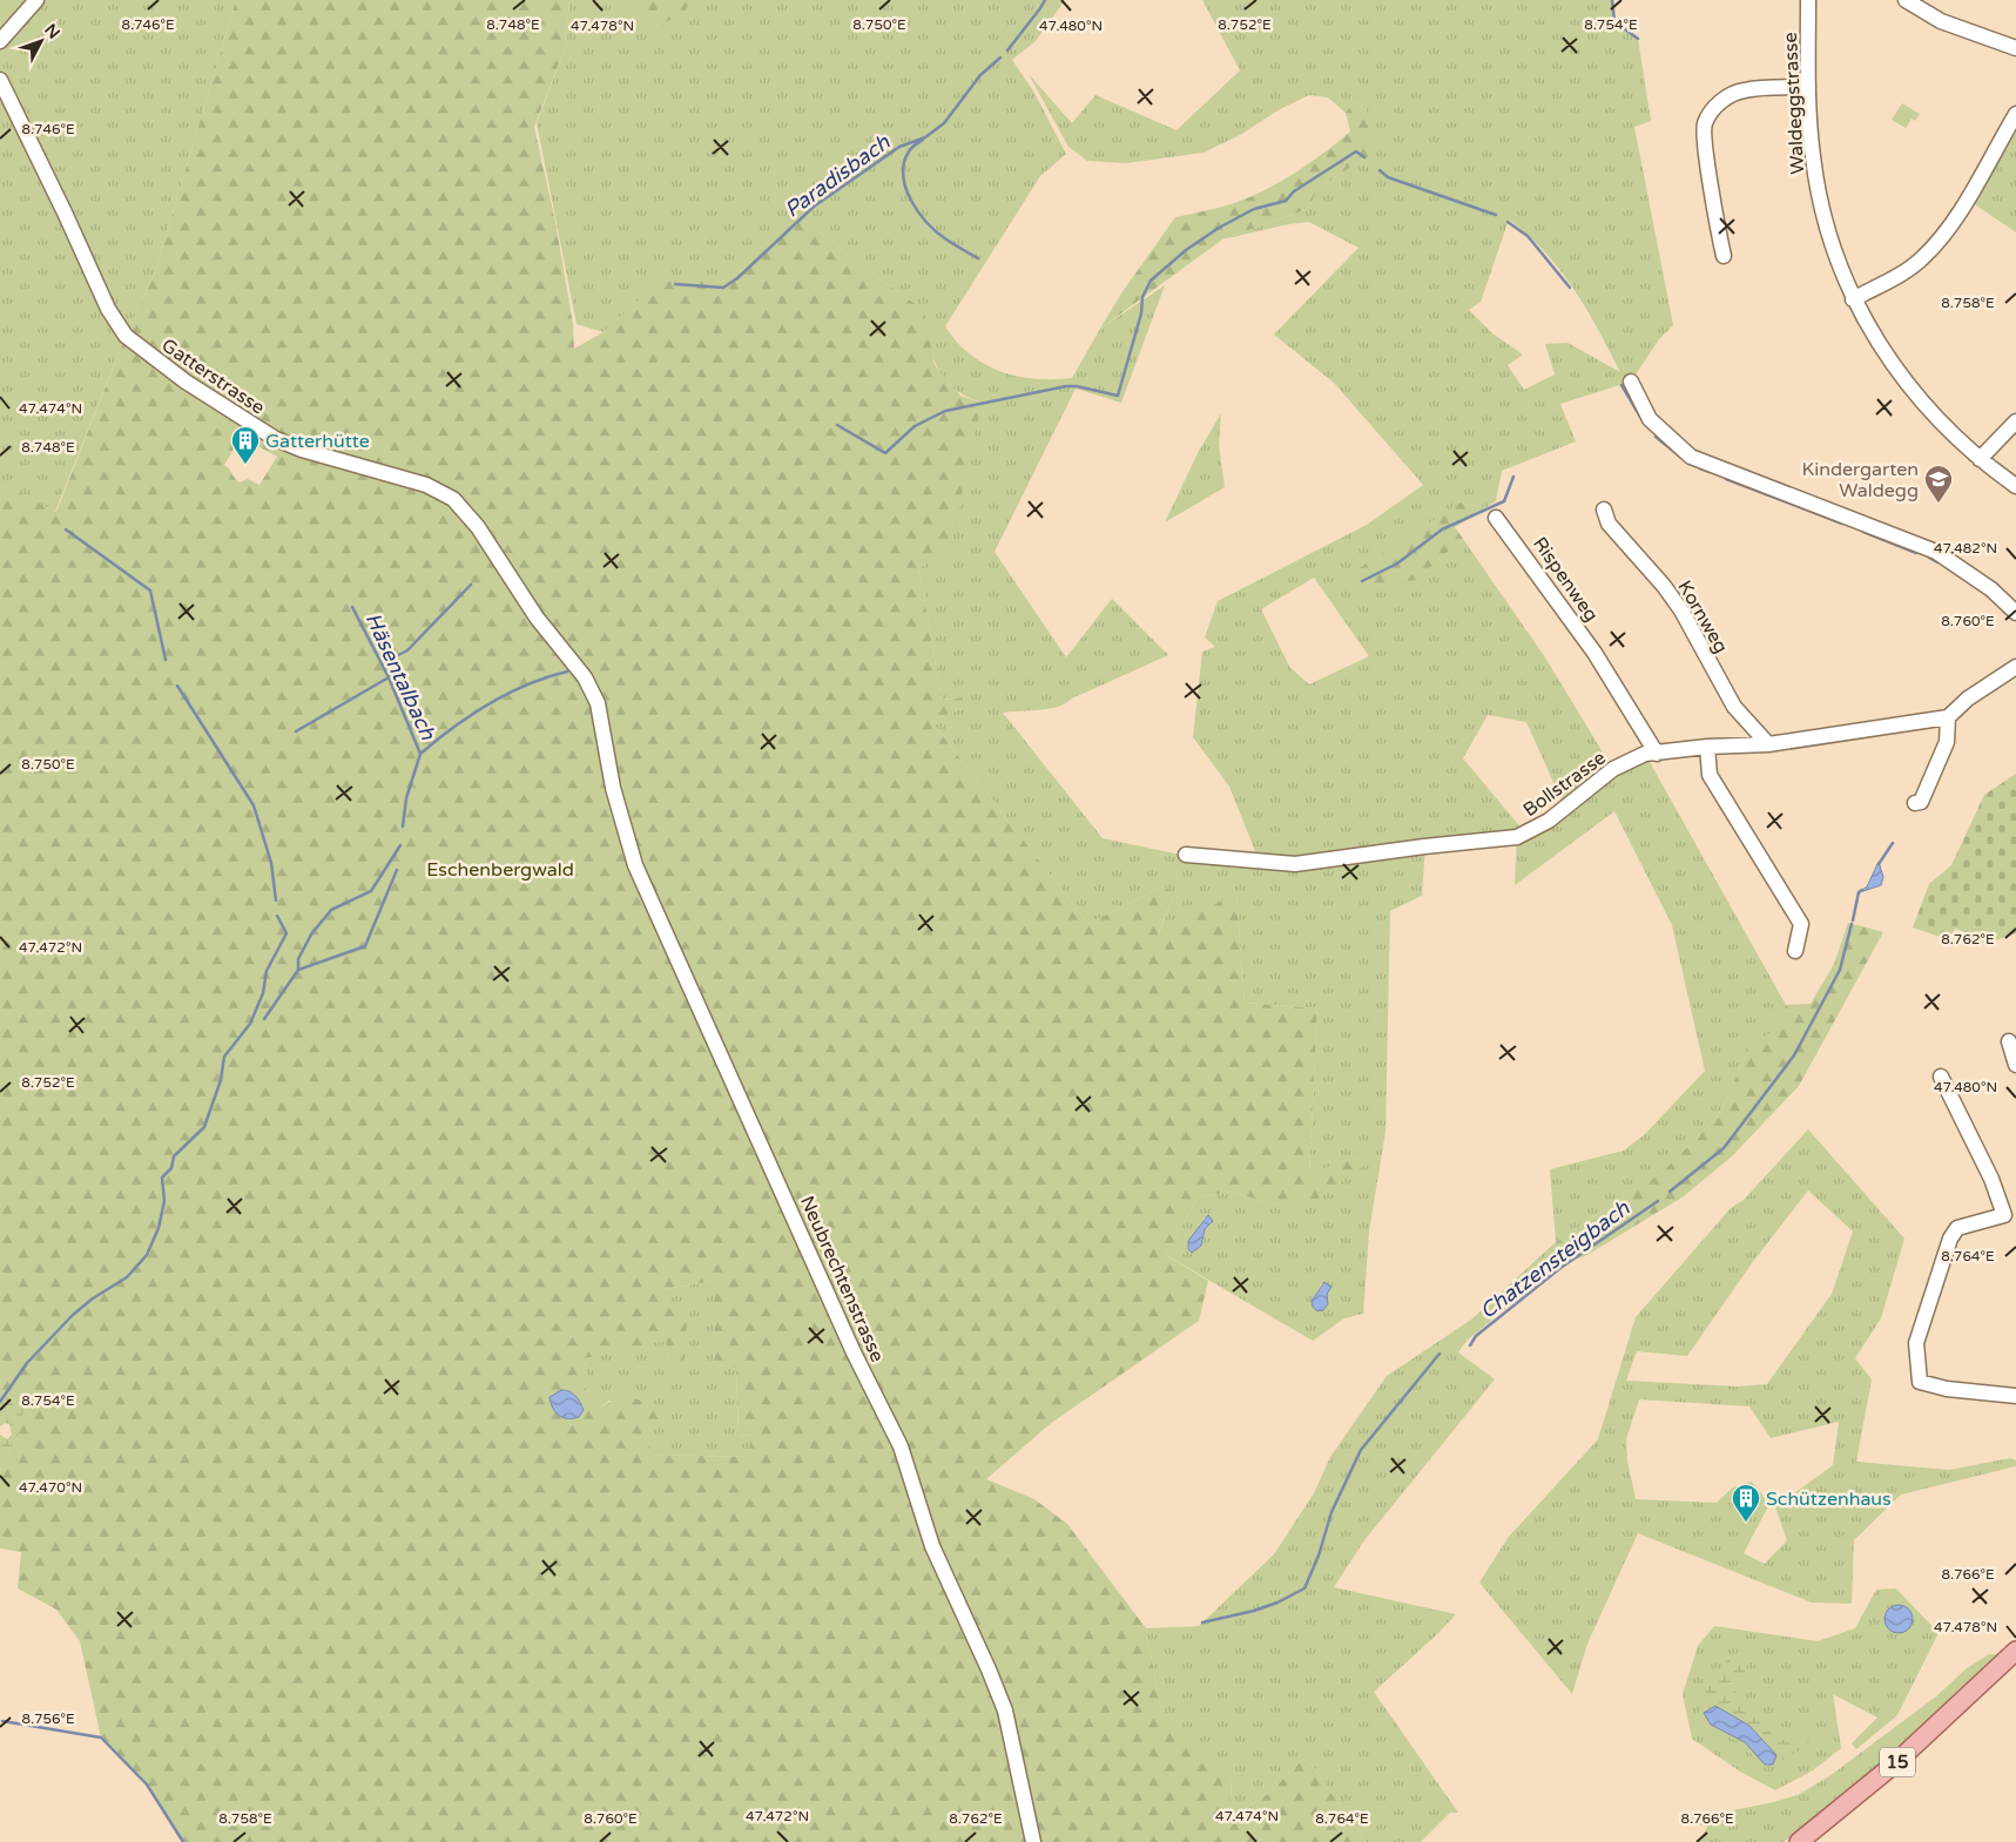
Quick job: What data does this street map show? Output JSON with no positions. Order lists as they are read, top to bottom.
{
  "streets": {
    "main road": ["15"],
    "street": [
      "Waldeggstrasse",
      "Gatterstrasse",
      "Rispenweg",
      "Kornweg",
      "Bollstrasse",
      "Neubrechtenstrasse"
    ]
  },
  "crossings": [
    ["Gatterstrasse", "Neubrechtenstrasse"],
    ["Rispenweg", "Bollstrasse"],
    ["Kornweg", "Bollstrasse"]
  ],
  "water": ["Paradisbach", "Häsentalbach", "Chatzensteigbach"],
  "parks": ["Eschenbergwald"],
  "places": {
    "building": ["Gatterhütte", "Schützenhaus"],
    "school or university": ["Kindergarten Waldegg"]
  },
  "north": "top right",
  "coordinates": [
    "8.746°E",
    "8.748°E",
    "8.750°E",
    "8.752°E",
    "8.754°E",
    "47.478°N",
    "47.480°N",
    "8.758°E",
    "47.474°N",
    "47.482°N",
    "8.760°E",
    "8.762°E",
    "47.472°N",
    "8.764°E",
    "47.470°N",
    "8.766°E",
    "8.756°E"
  ]
}
